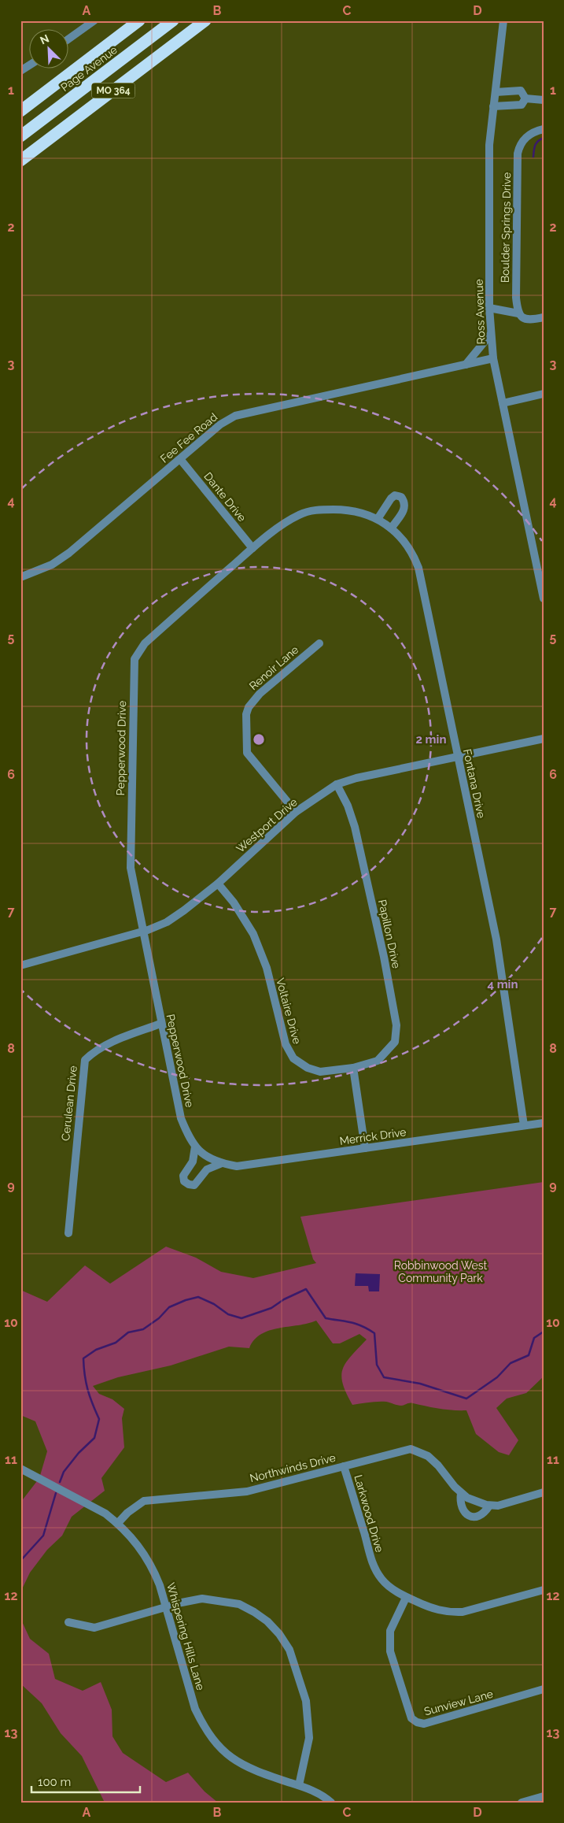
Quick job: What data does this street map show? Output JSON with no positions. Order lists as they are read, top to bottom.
{
  "streets": {
    "highway": ["Page Avenue", "MO 364"],
    "street": [
      "Boulder Springs Drive",
      "Ross Avenue",
      "Fee Fee Road",
      "Dante Drive",
      "Renoir Lane",
      "Pepperwood Drive",
      "Fontana Drive",
      "Westport Drive",
      "Papillon Drive",
      "Voltaire Drive",
      "Cerulean Drive",
      "Merrick Drive",
      "Northwinds Drive",
      "Larkwood Drive",
      "Whispering Hills Lane",
      "Sunview Lane"
    ]
  },
  "crossings": [
    ["Ross Avenue", "Fee Fee Road"],
    ["Fee Fee Road", "Dante Drive"],
    ["Dante Drive", "Pepperwood Drive"],
    ["Renoir Lane", "Westport Drive"],
    ["Pepperwood Drive", "Fontana Drive"],
    ["Pepperwood Drive", "Westport Drive"],
    ["Pepperwood Drive", "Cerulean Drive"],
    ["Pepperwood Drive", "Merrick Drive"],
    ["Fontana Drive", "Westport Drive"],
    ["Fontana Drive", "Merrick Drive"],
    ["Westport Drive", "Papillon Drive"],
    ["Westport Drive", "Voltaire Drive"],
    ["Papillon Drive", "Voltaire Drive"],
    ["Northwinds Drive", "Larkwood Drive"],
    ["Northwinds Drive", "Whispering Hills Lane"],
    ["Larkwood Drive", "Sunview Lane"]
  ],
  "parks": ["Robbinwood West Community Park"],
  "scale_bar": "100 m",
  "north": "top left",
  "grid": {
    "columns": [
      "A",
      "B",
      "C",
      "D"
    ],
    "rows": [
      "1",
      "2",
      "3",
      "4",
      "5",
      "6",
      "7",
      "8",
      "9",
      "10",
      "11",
      "12",
      "13"
    ]
  },
  "rings": ["2 min", "4 min"]
}
